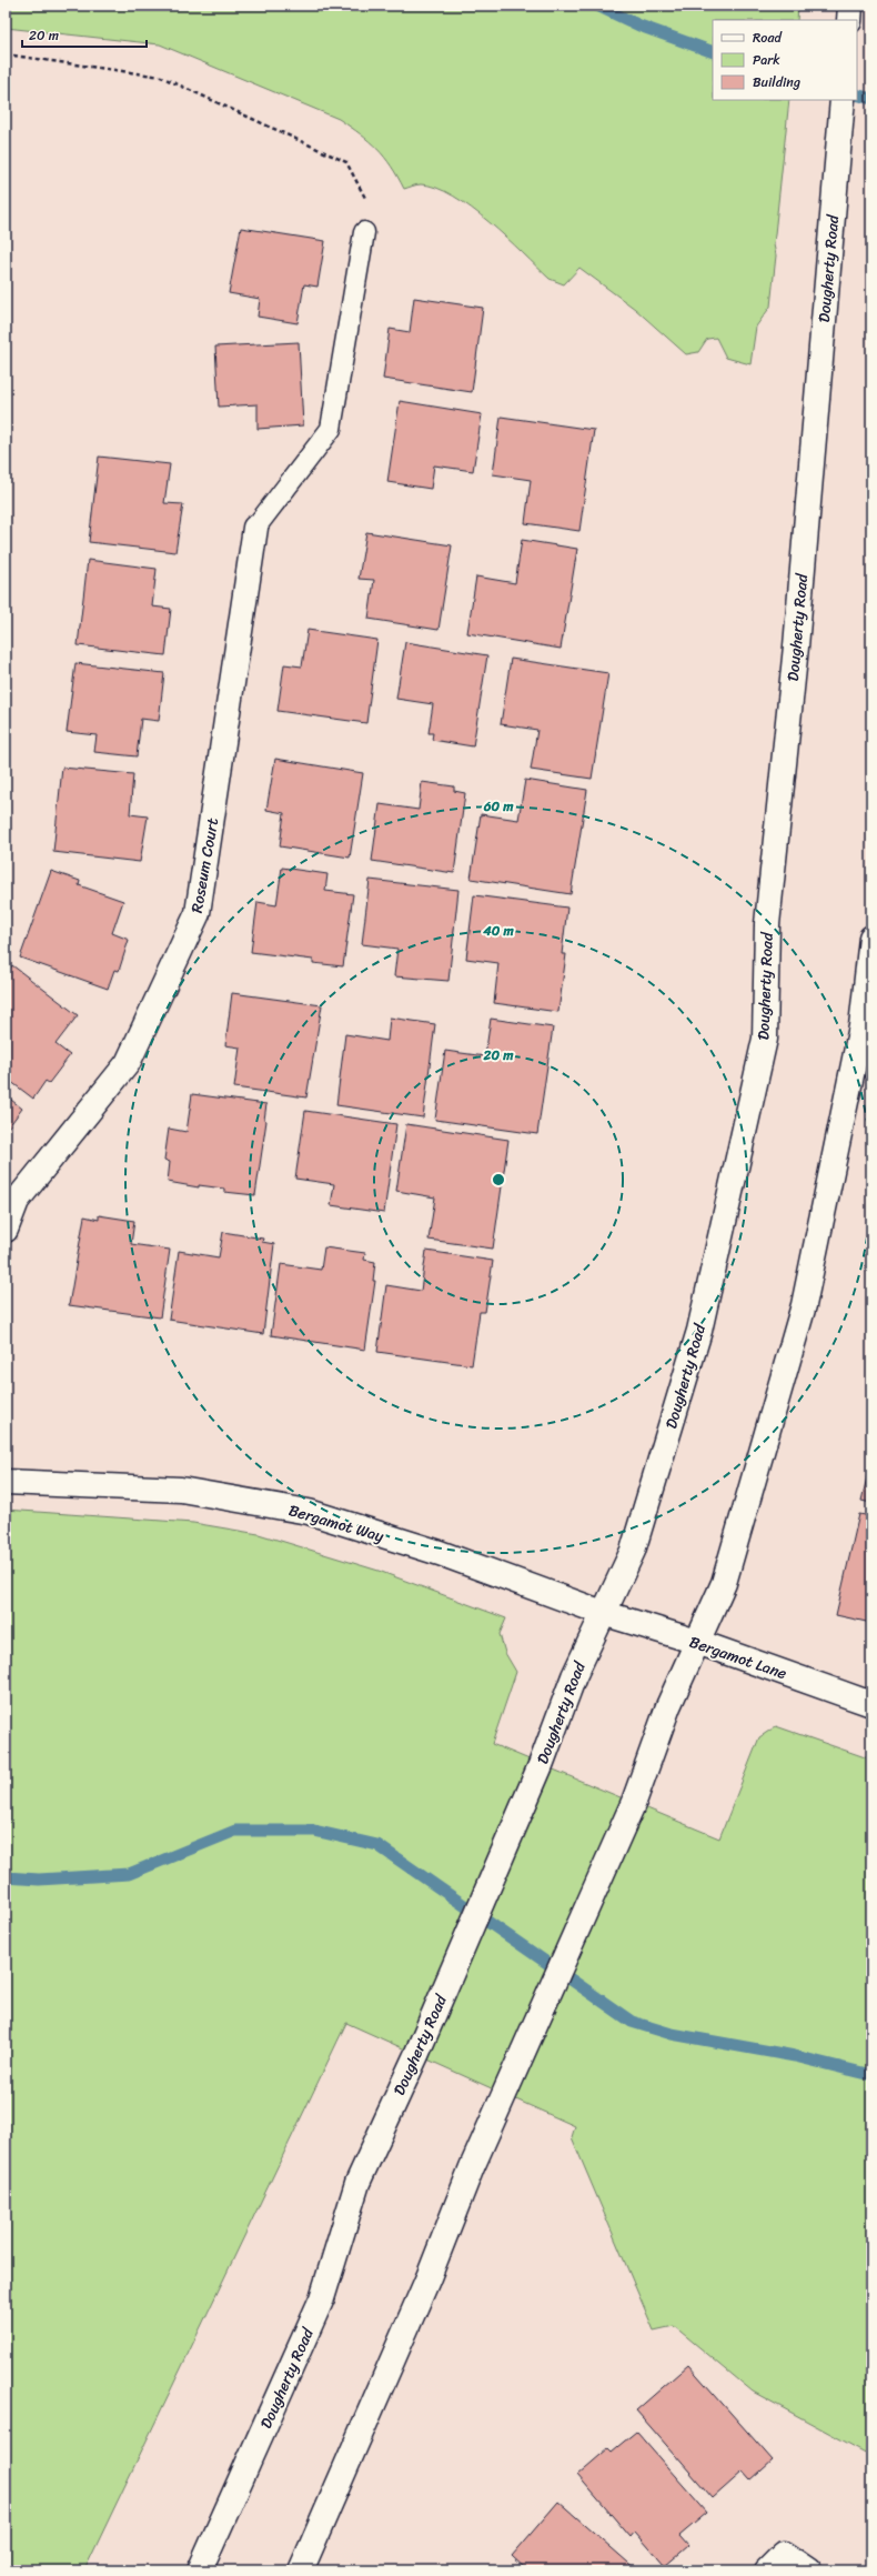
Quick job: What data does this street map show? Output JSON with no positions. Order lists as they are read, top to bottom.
{
  "streets": {
    "main road": [
      "Dougherty Road",
      "Roseum Court",
      "Bergamot Way",
      "Bergamot Lane"
    ]
  },
  "crossings": [
    ["Dougherty Road", "Bergamot Way"],
    ["Dougherty Road", "Bergamot Lane"],
    ["Bergamot Way", "Bergamot Lane"]
  ],
  "legend": ["Road", "Park", "Building"],
  "scale_bar": "20 m",
  "rings": ["60 m", "40 m", "20 m"]
}
